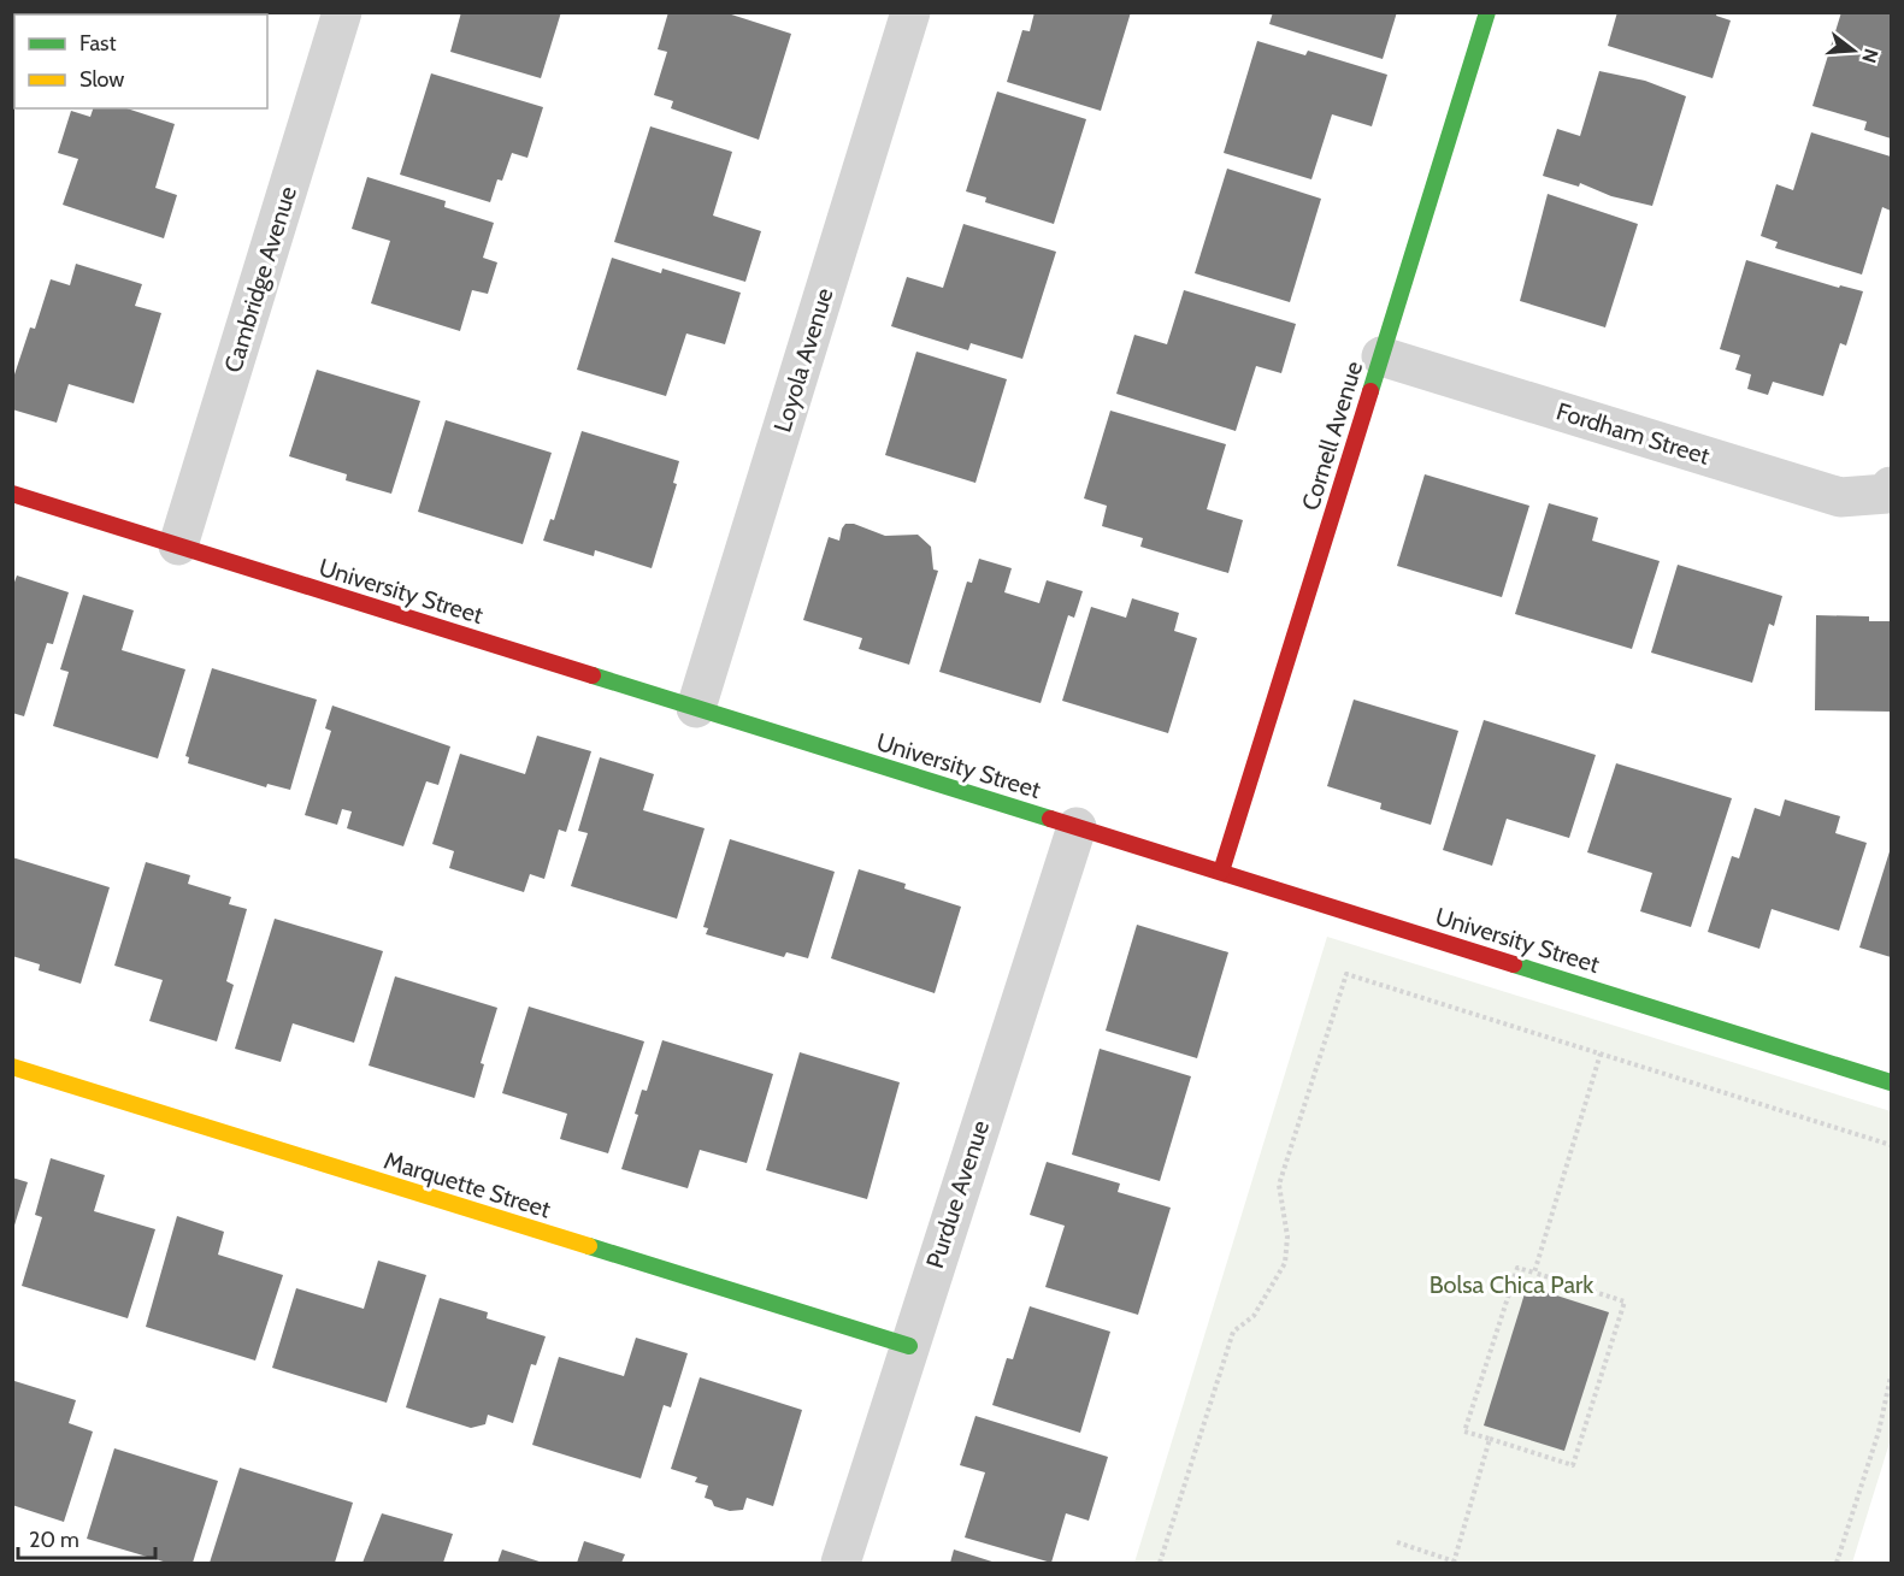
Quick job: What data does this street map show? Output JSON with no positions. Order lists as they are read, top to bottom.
{
  "streets": {
    "street": [
      "Cambridge Avenue",
      "Loyola Avenue",
      "Fordham Street",
      "Cornell Avenue",
      "University Street",
      "Marquette Street",
      "Purdue Avenue"
    ]
  },
  "crossings": [
    ["Cambridge Avenue", "University Street"],
    ["Loyola Avenue", "University Street"],
    ["Fordham Street", "Cornell Avenue"],
    ["Cornell Avenue", "University Street"],
    ["University Street", "Purdue Avenue"],
    ["Marquette Street", "Purdue Avenue"]
  ],
  "parks": ["Bolsa Chica Park"],
  "legend": ["Fast", "Slow"],
  "scale_bar": "20 m",
  "north": "right"
}
